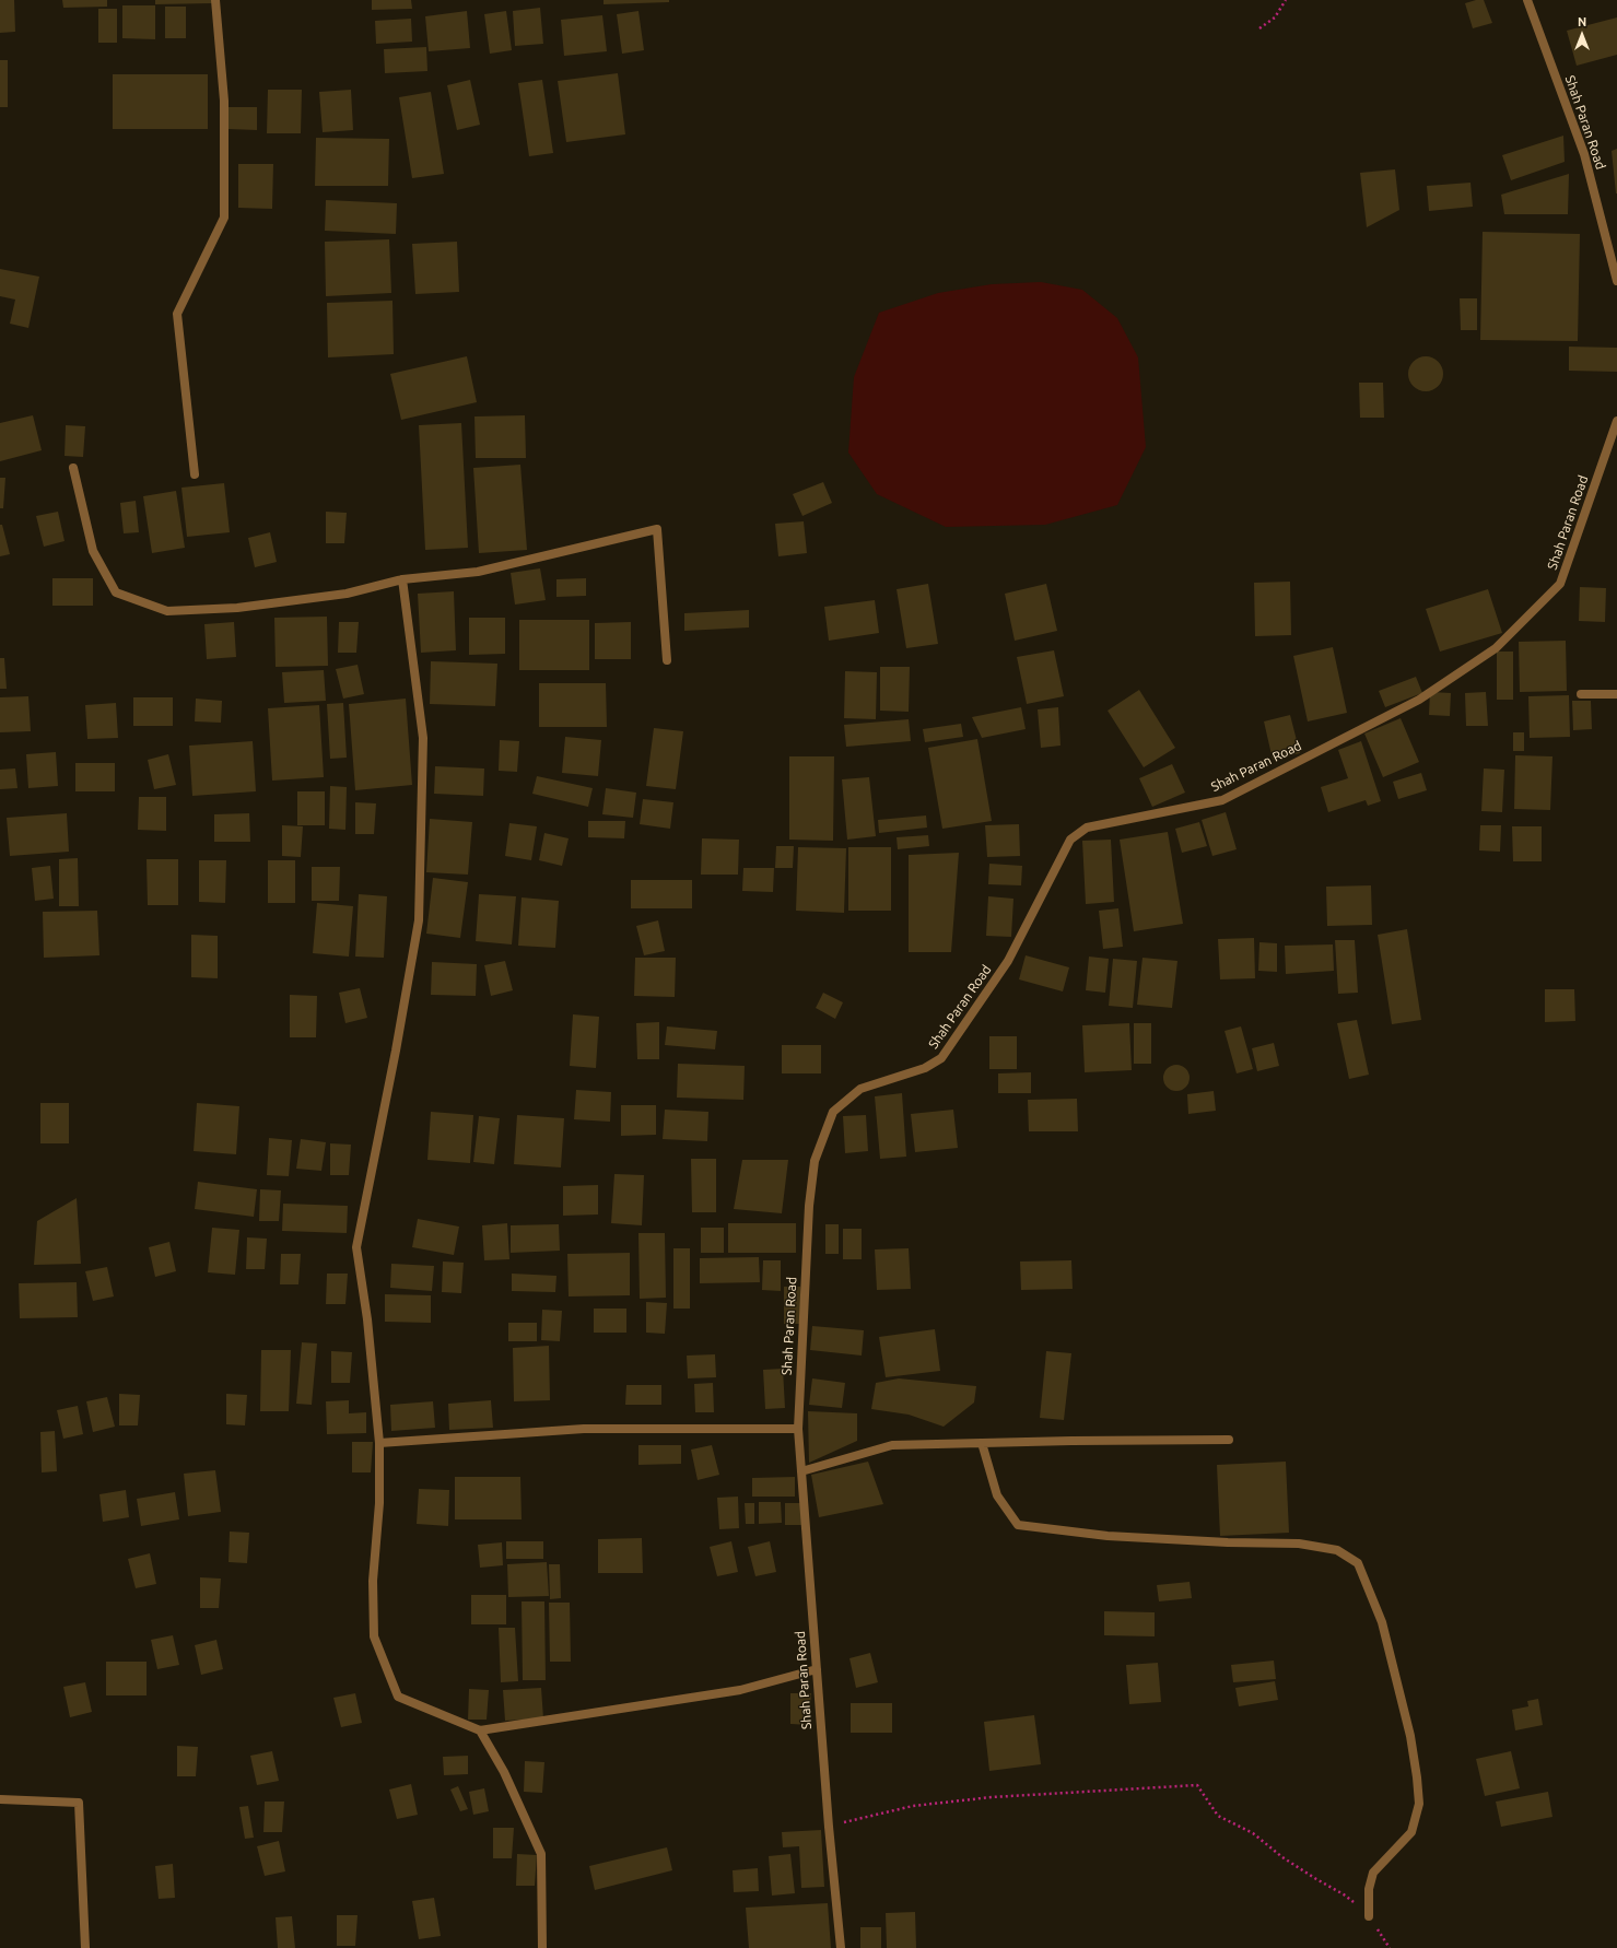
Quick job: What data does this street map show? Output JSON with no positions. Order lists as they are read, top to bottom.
{
  "streets": {
    "street": ["Shah Paran Road"]
  },
  "north": "top"
}
